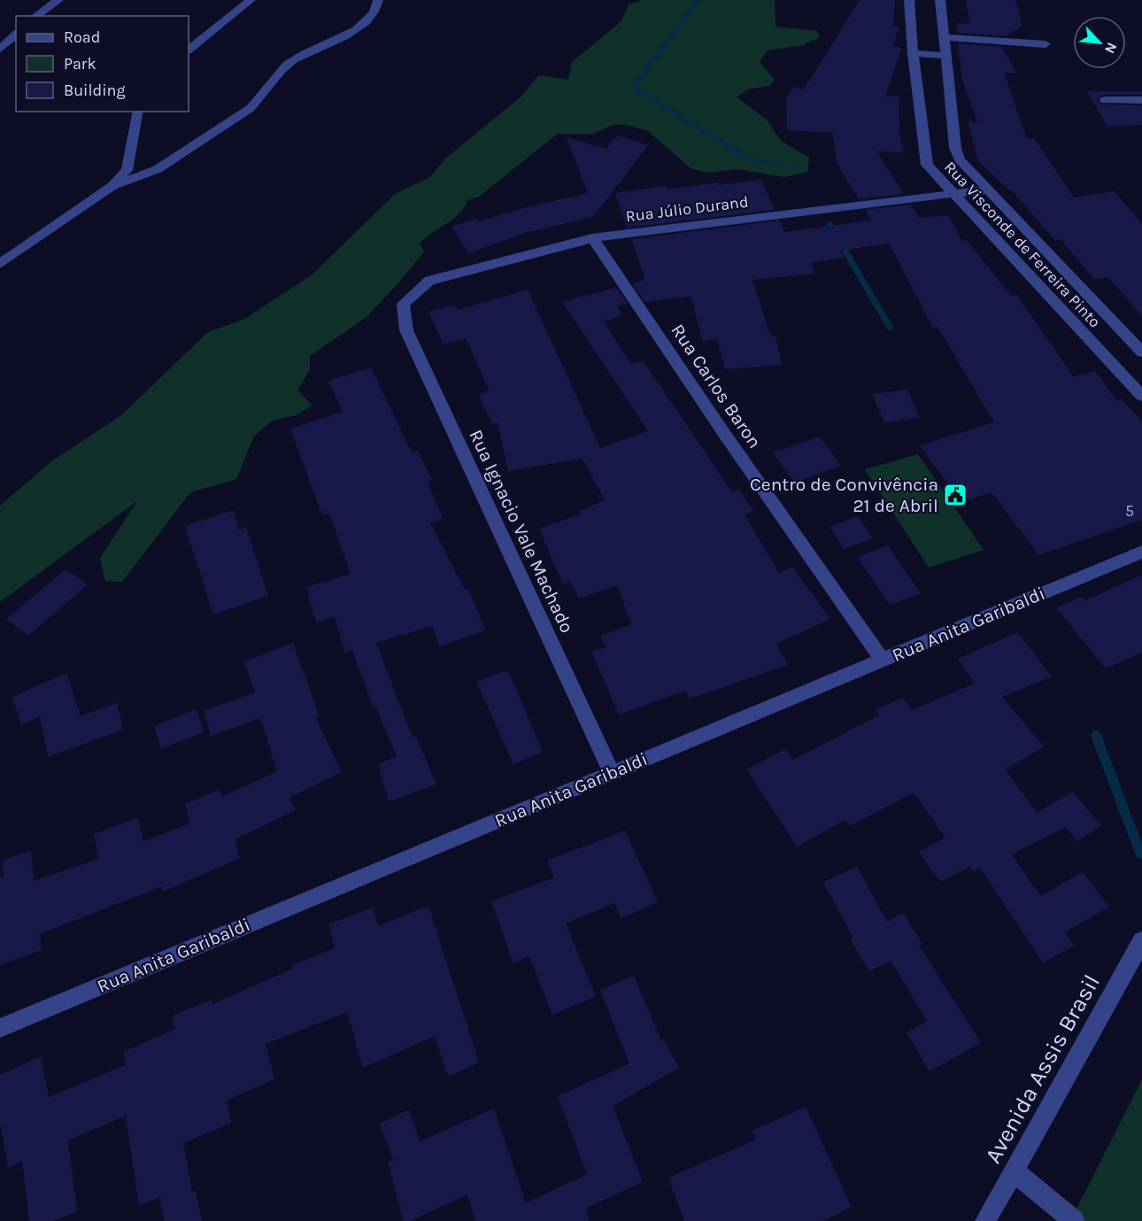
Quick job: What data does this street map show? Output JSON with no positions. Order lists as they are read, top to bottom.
{
  "streets": {
    "street": [
      "Rua Júlio Durand",
      "Rua Visconde de Ferreira Pinto",
      "Rua Carlos Baron",
      "Rua Ignacio Vale Machado",
      "Rua Anita Garibaldi",
      "Avenida Assis Brasil"
    ]
  },
  "crossings": [
    ["Rua Júlio Durand", "Rua Visconde de Ferreira Pinto"],
    ["Rua Júlio Durand", "Rua Carlos Baron"],
    ["Rua Júlio Durand", "Rua Ignacio Vale Machado"],
    ["Rua Carlos Baron", "Rua Anita Garibaldi"],
    ["Rua Ignacio Vale Machado", "Rua Anita Garibaldi"]
  ],
  "places": {
    "public building": ["Centro de Convivência 21 de Abril"]
  },
  "house_numbers": ["5"],
  "legend": ["Road", "Park", "Building"],
  "north": "bottom right"
}
